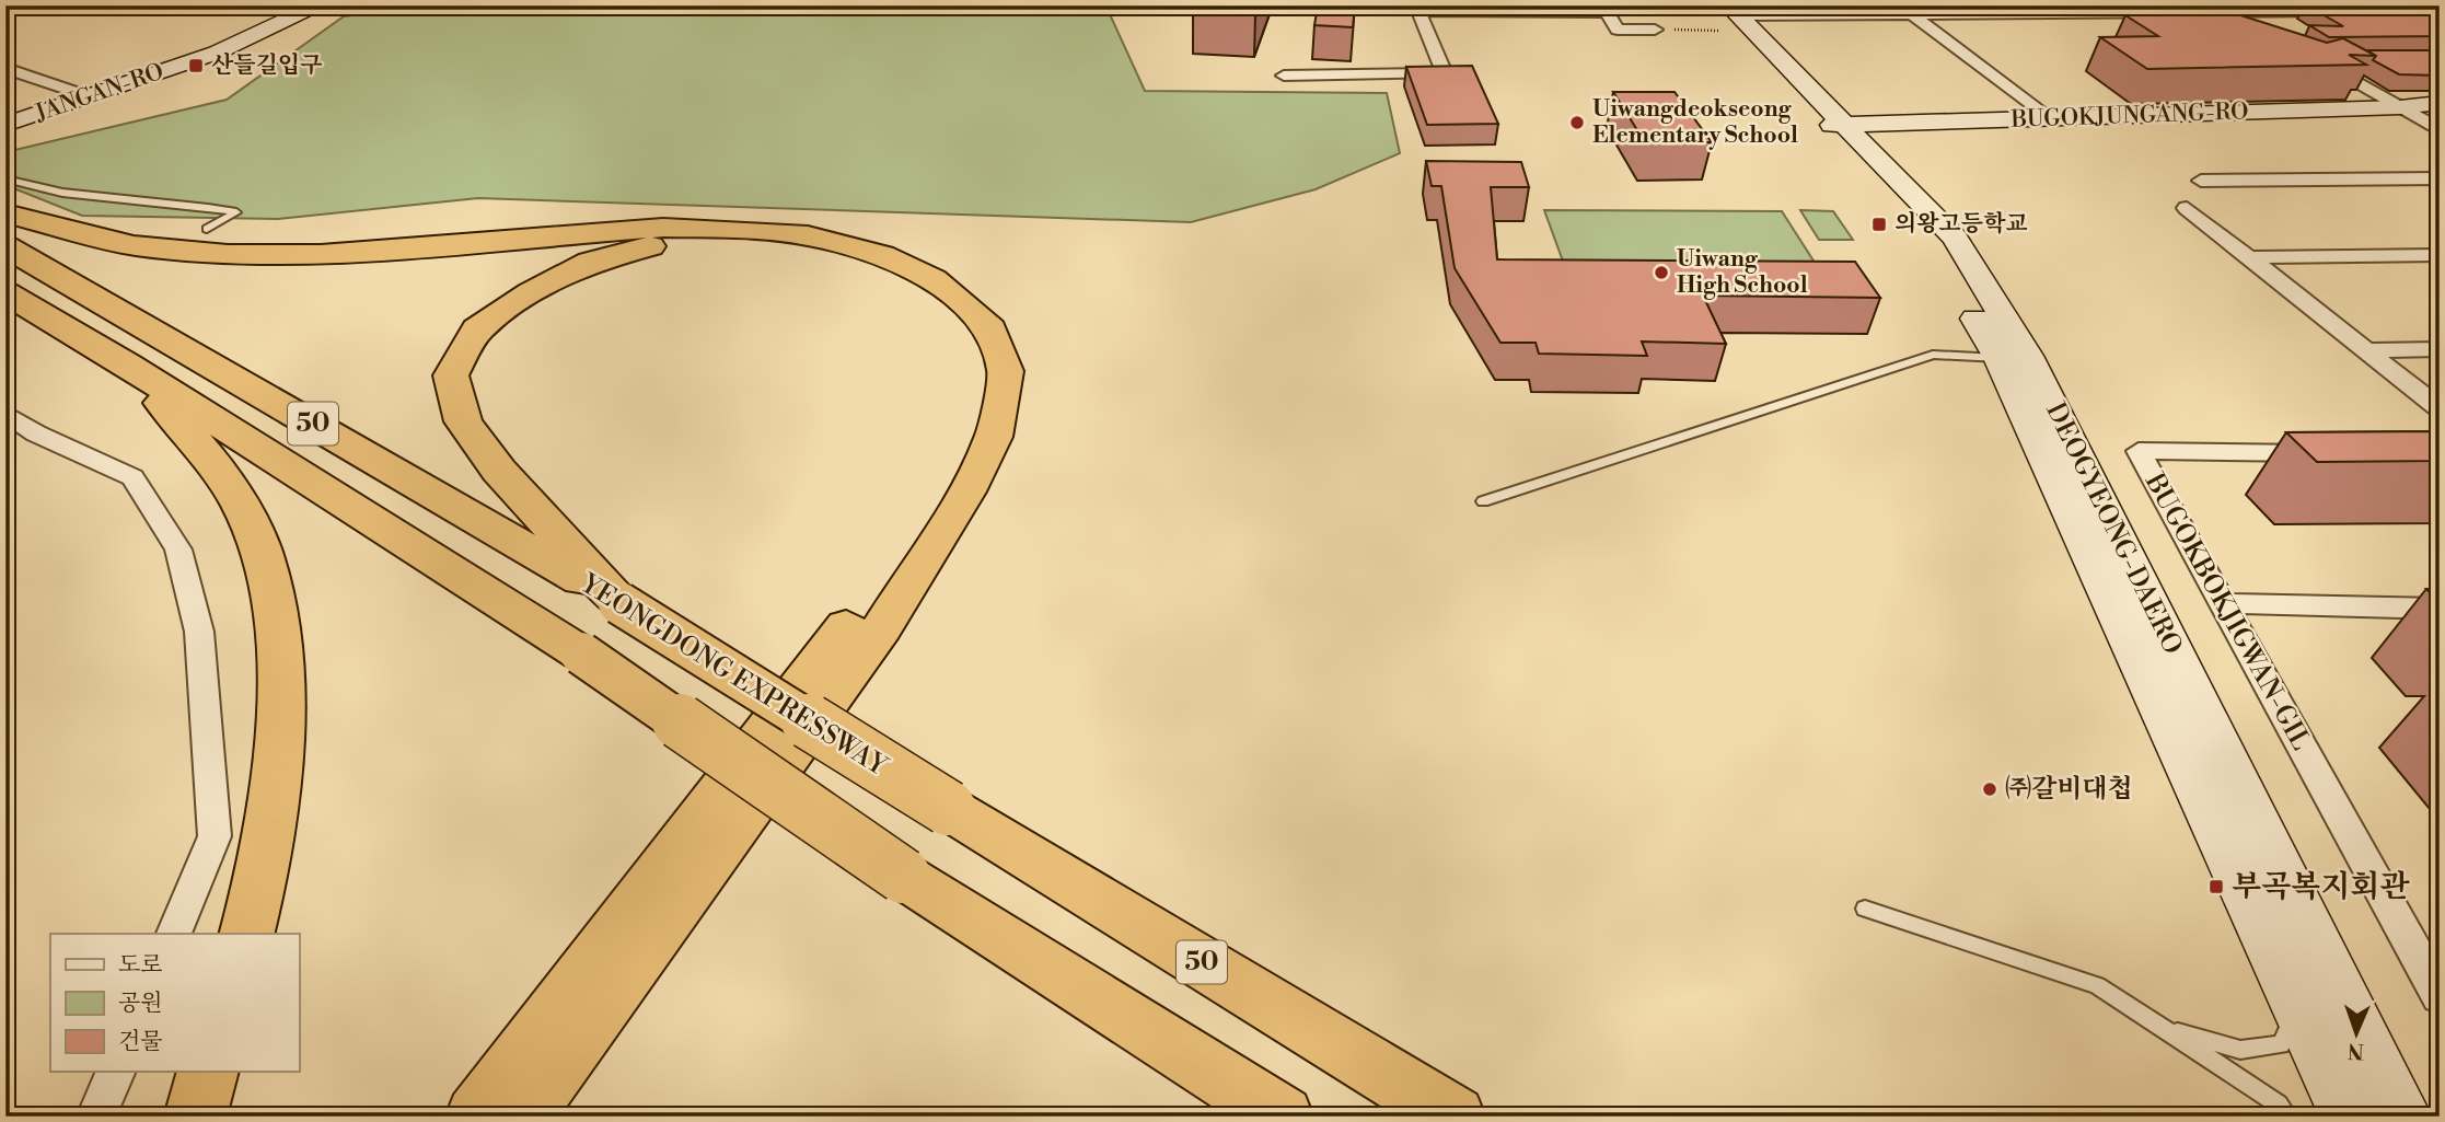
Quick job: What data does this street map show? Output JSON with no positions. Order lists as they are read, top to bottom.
{
  "streets": {
    "highway": ["50", "YEONGDONG EXPRESSWAY"],
    "street": [
      "JANGAN-RO",
      "BUGOKJUNGANG-RO",
      "DEOGYEONG-DAERO",
      "BUGOKBOKJIGWAN-GIL"
    ]
  },
  "crossings": [
    ["BUGOKJUNGANG-RO", "DEOGYEONG-DAERO"]
  ],
  "places": {
    "transit": ["산들길입구", "의왕고등학교", "부곡복지회관"],
    "other": ["Uiwangdeokseong Elementary School", "Uiwang High School", "㈜갈비대첩"]
  },
  "legend": ["도로", "공원", "건물"],
  "north": "bottom"
}
